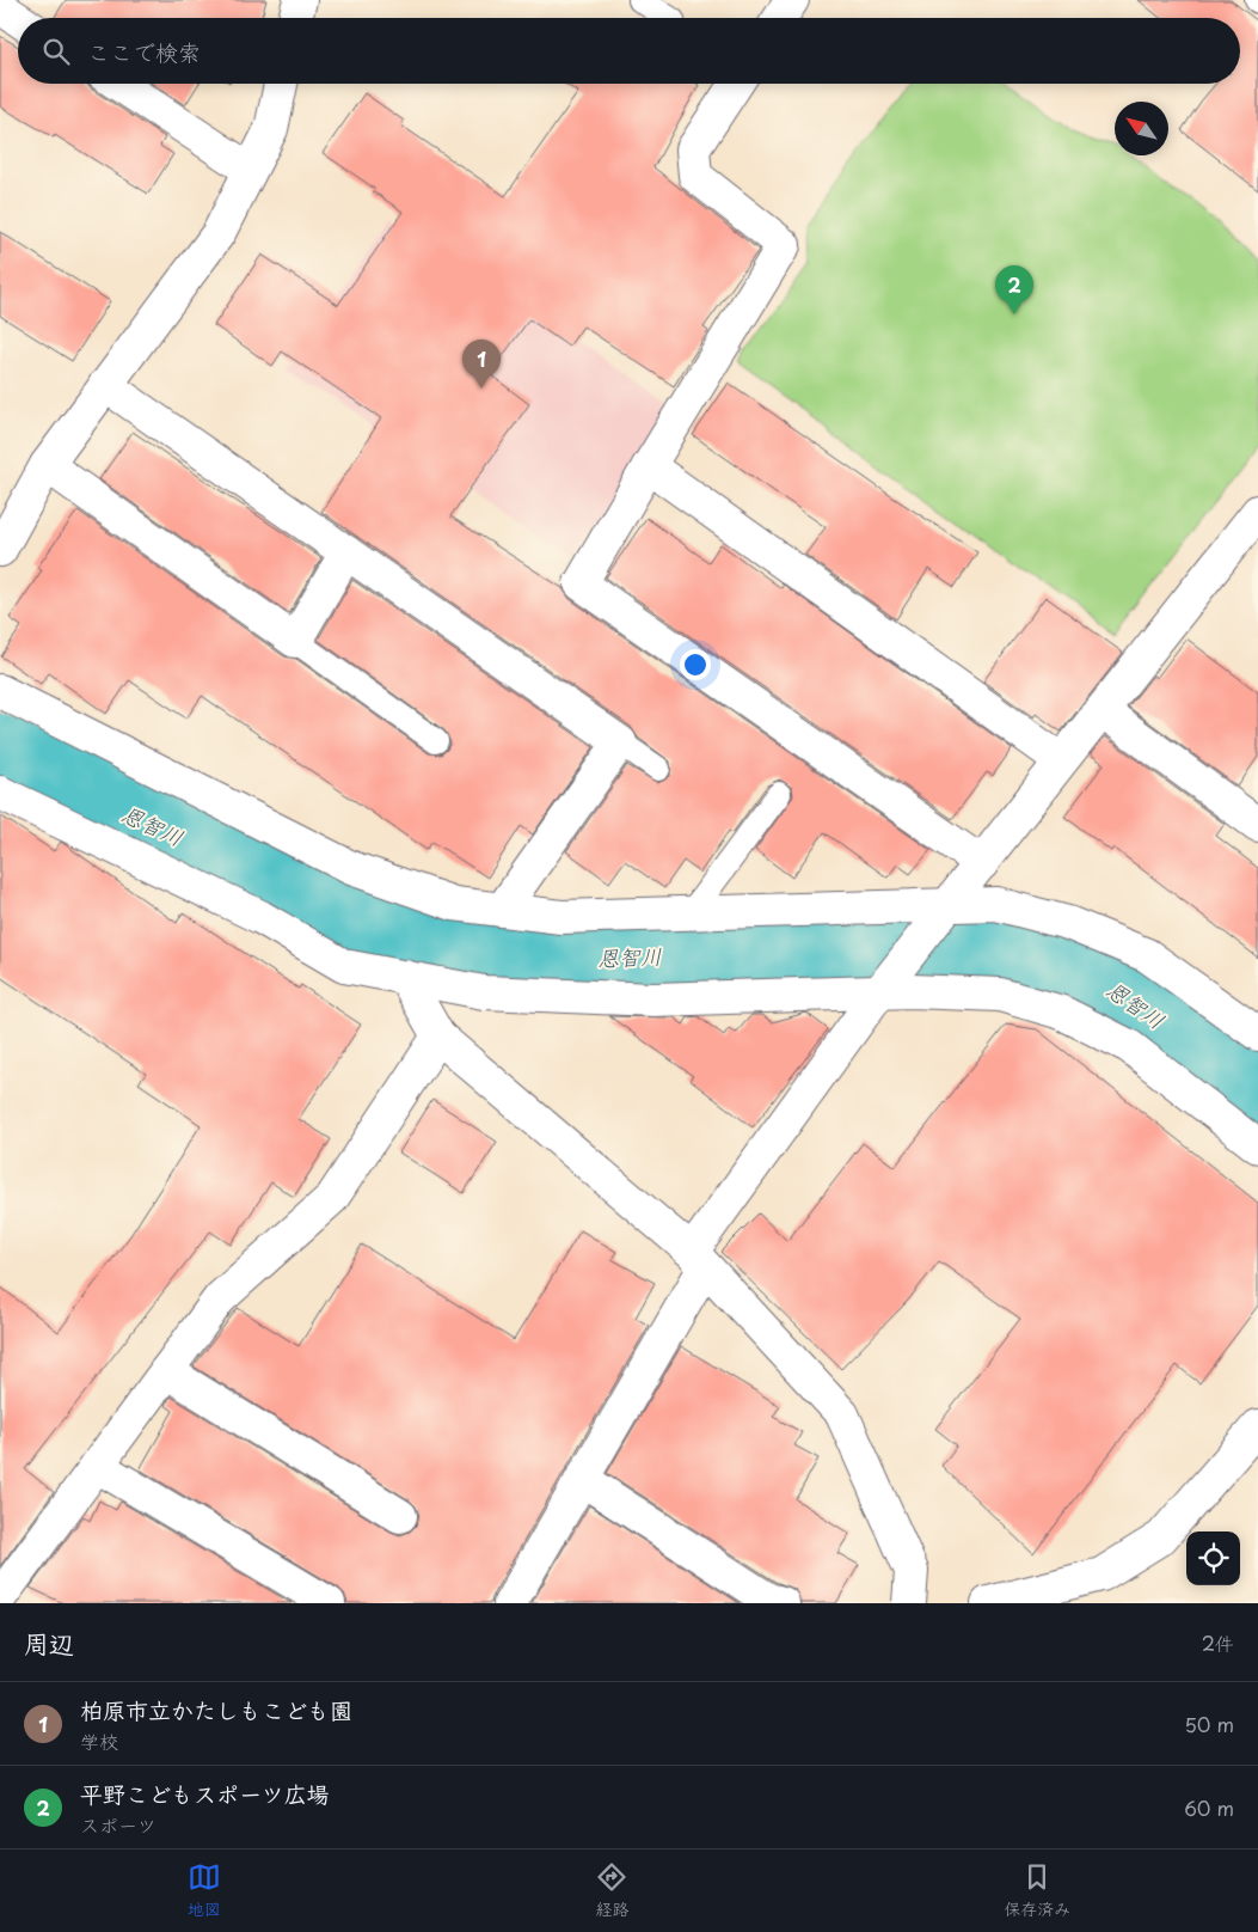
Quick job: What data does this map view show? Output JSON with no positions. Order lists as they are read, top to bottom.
{
  "water": ["恩智川"],
  "north": "top left",
  "page": {
    "search": "ここで検索",
    "pins": ["2", "1"],
    "heading": ["周辺", "2件"],
    "list": [
      {
        "mark": "1",
        "name": "柏原市立かたしもこども園",
        "note": "学校",
        "value": "50 m"
      },
      {
        "mark": "2",
        "name": "平野こどもスポーツ広場",
        "note": "スポーツ",
        "value": "60 m"
      }
    ],
    "nav": ["地図", "経路", "保存済み"]
  }
}
